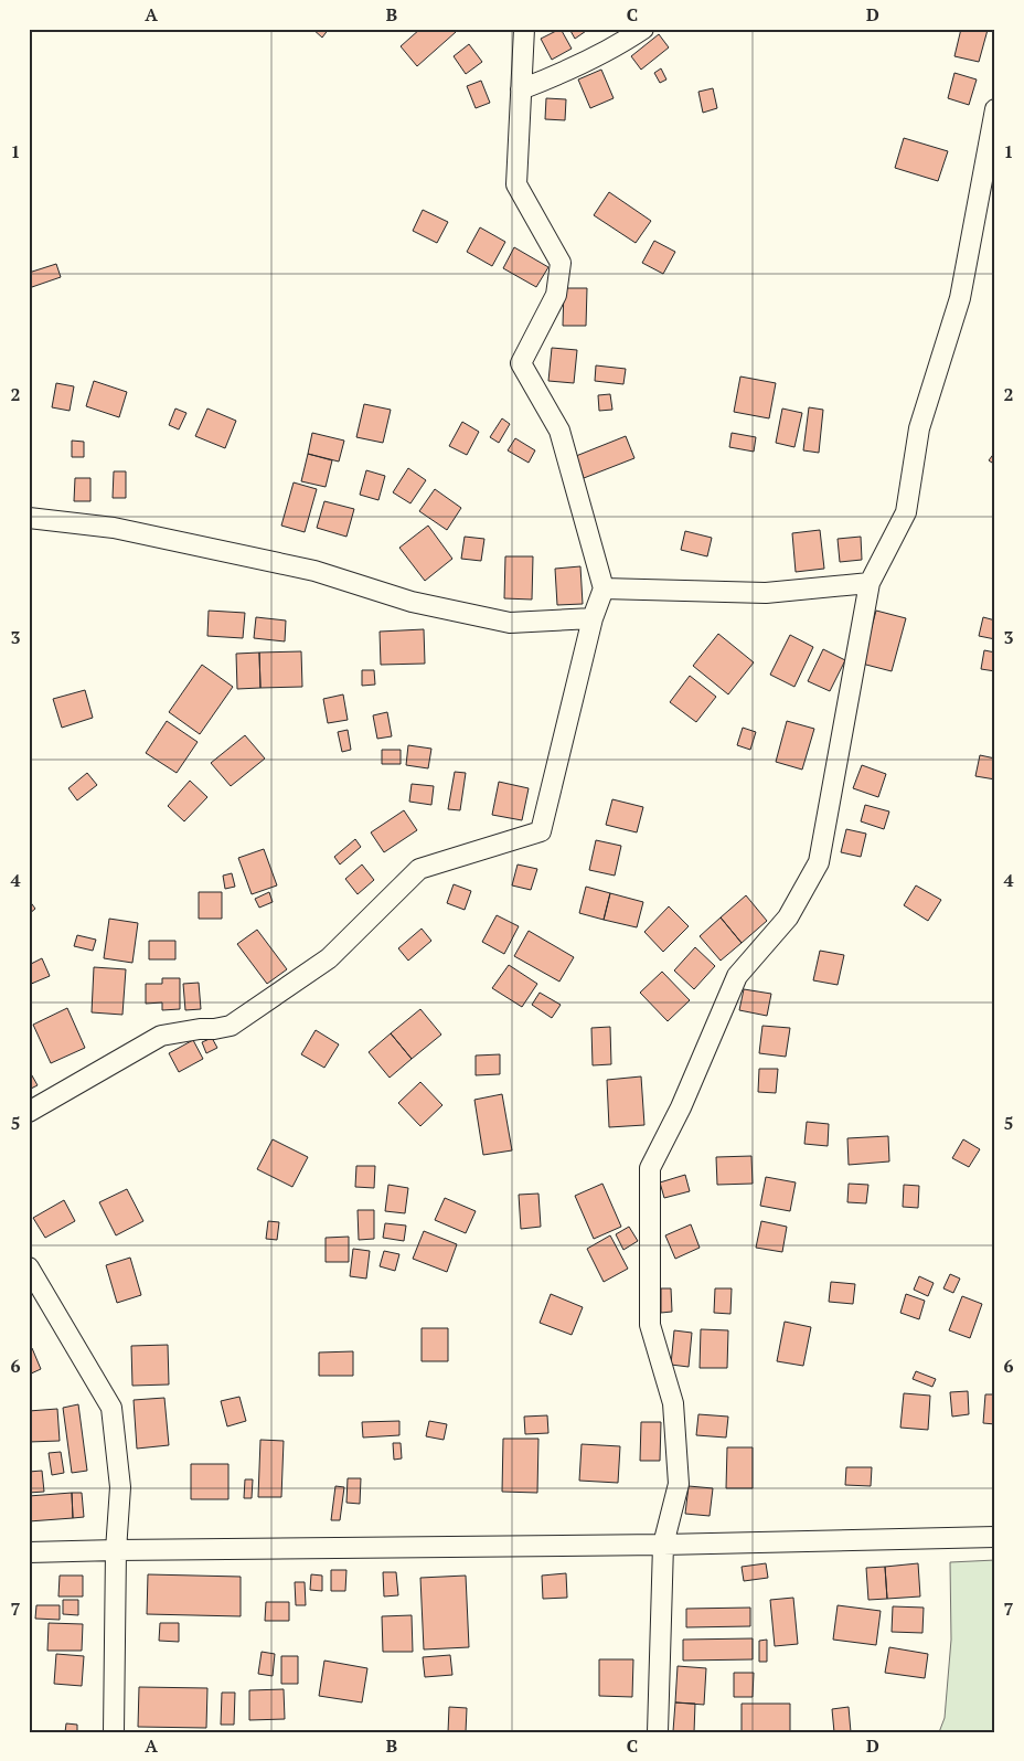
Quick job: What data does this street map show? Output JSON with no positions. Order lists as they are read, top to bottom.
{
  "grid": {
    "columns": [
      "A",
      "B",
      "C",
      "D"
    ],
    "rows": [
      "1",
      "2",
      "3",
      "4",
      "5",
      "6",
      "7"
    ]
  }
}
